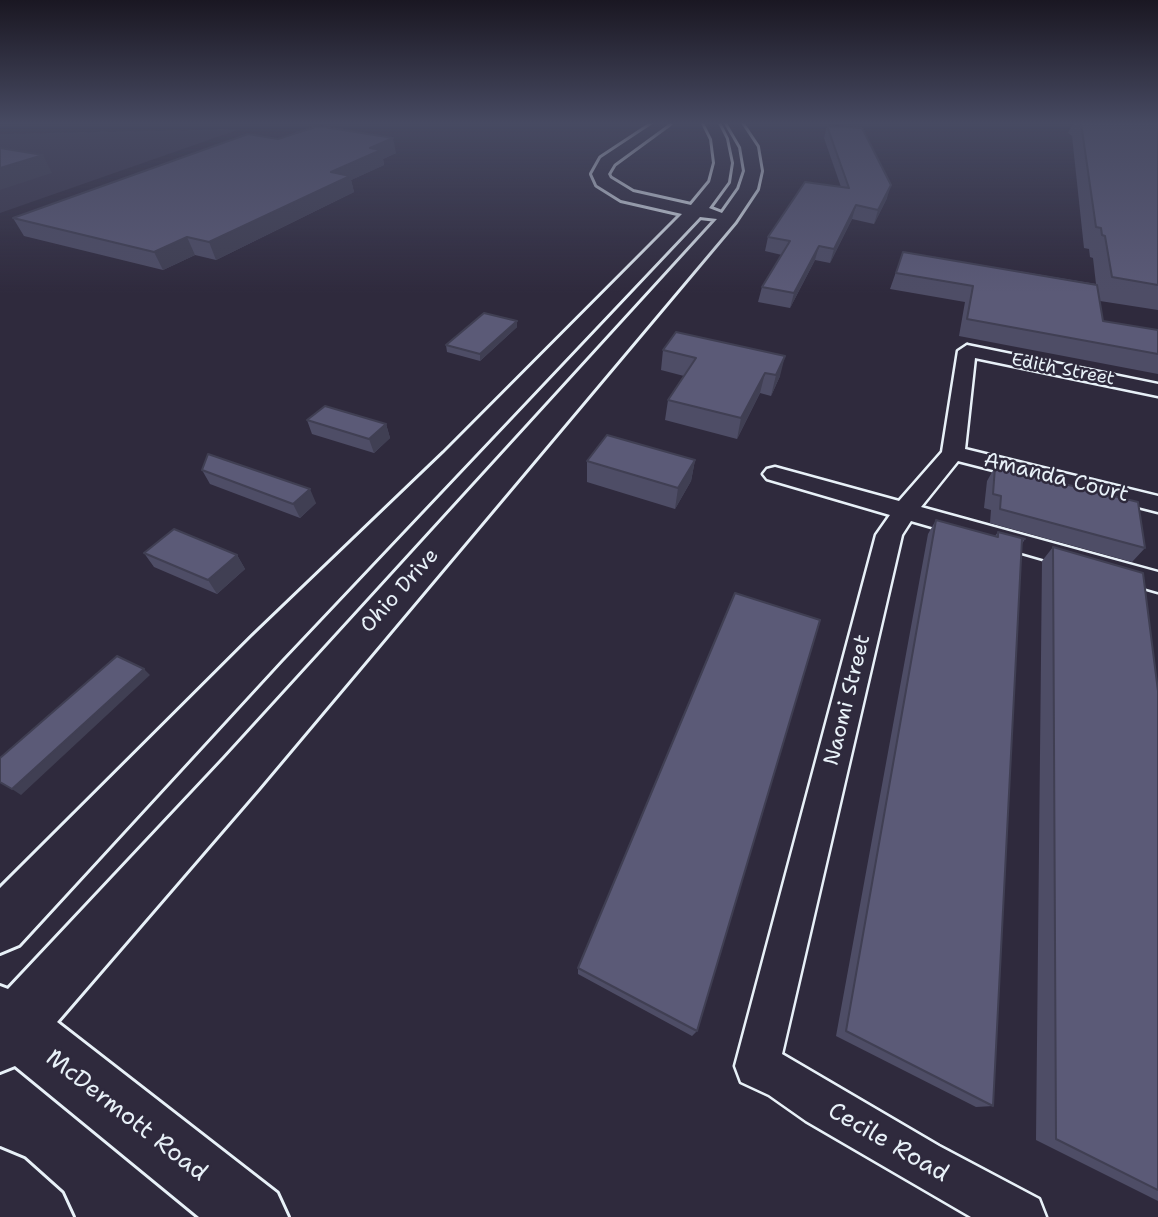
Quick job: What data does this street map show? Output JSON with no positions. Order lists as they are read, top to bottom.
{
  "streets": {
    "main road": ["Ohio Drive", "McDermott Road"],
    "street": [
      "Edith Street",
      "Amanda Court",
      "Naomi Street",
      "Cecile Road"
    ]
  },
  "crossings": [
    ["Edith Street", "Amanda Court"],
    ["Edith Street", "Naomi Street"],
    ["Amanda Court", "Naomi Street"],
    ["Ohio Drive", "McDermott Road"],
    ["Naomi Street", "Cecile Road"]
  ]
}
